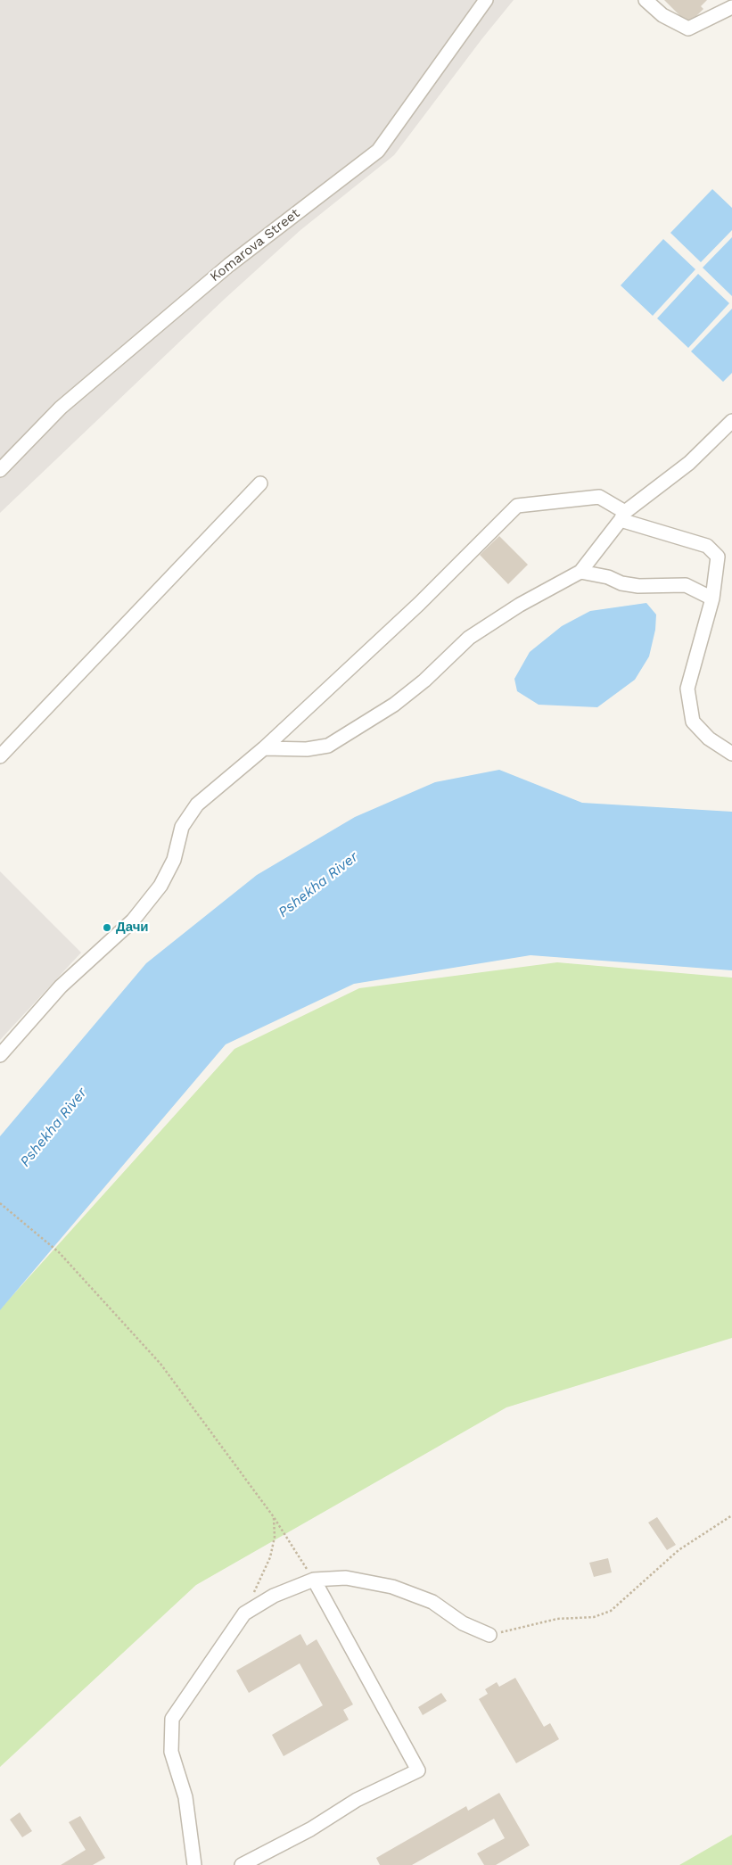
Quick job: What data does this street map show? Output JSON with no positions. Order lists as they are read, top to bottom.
{
  "streets": {
    "lane": ["Komarova Street"]
  },
  "water": ["Pshekha River"],
  "places": ["Дачи"]
}
